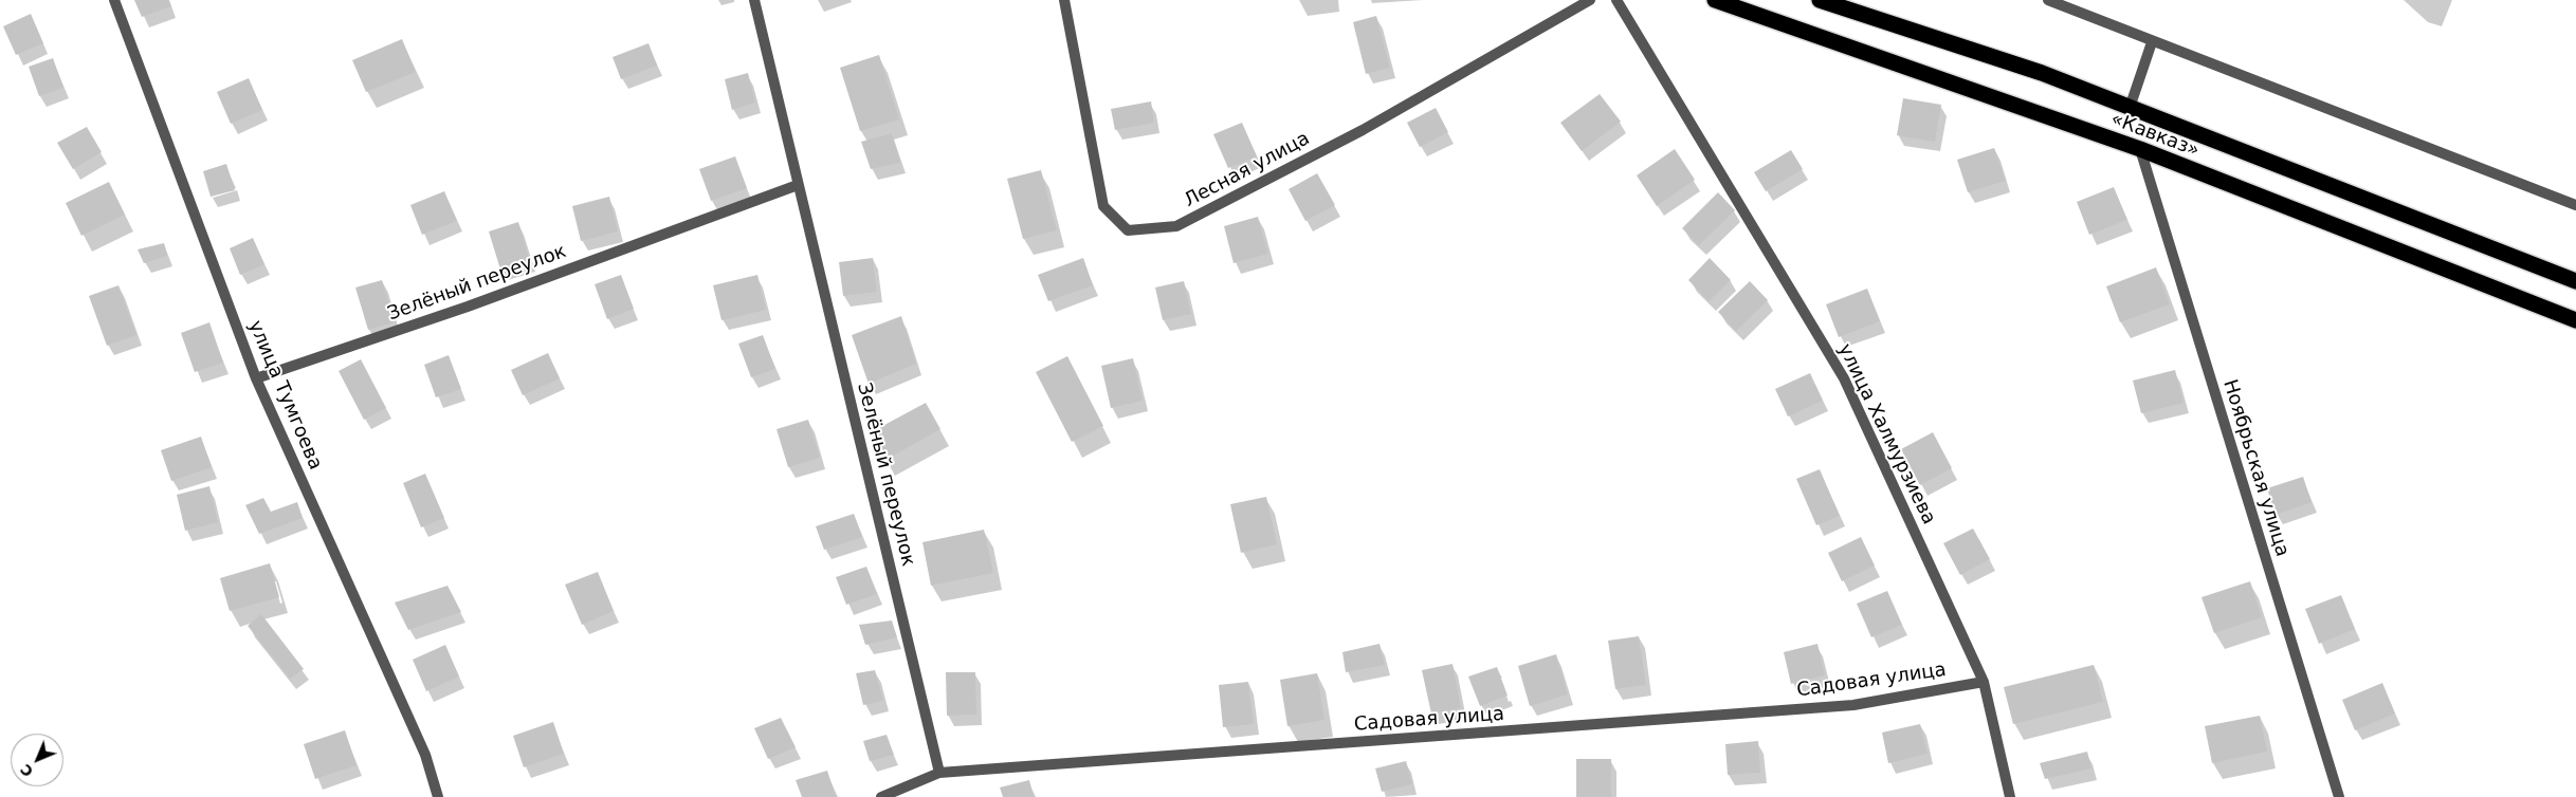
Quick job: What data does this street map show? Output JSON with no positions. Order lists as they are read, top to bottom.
{
  "streets": {
    "highway": ["«Кавказ»"],
    "street": [
      "Лесная улица",
      "Зелёный переулок",
      "улица Тумгоева",
      "улица Халмурзиева",
      "Ноябрьская улица",
      "Садовая улица"
    ]
  },
  "crossings": [
    ["«Кавказ»", "Ноябрьская улица"],
    ["Зелёный переулок", "улица Тумгоева"],
    ["Зелёный переулок", "Садовая улица"],
    ["улица Халмурзиева", "Садовая улица"]
  ],
  "north": "bottom left"
}
